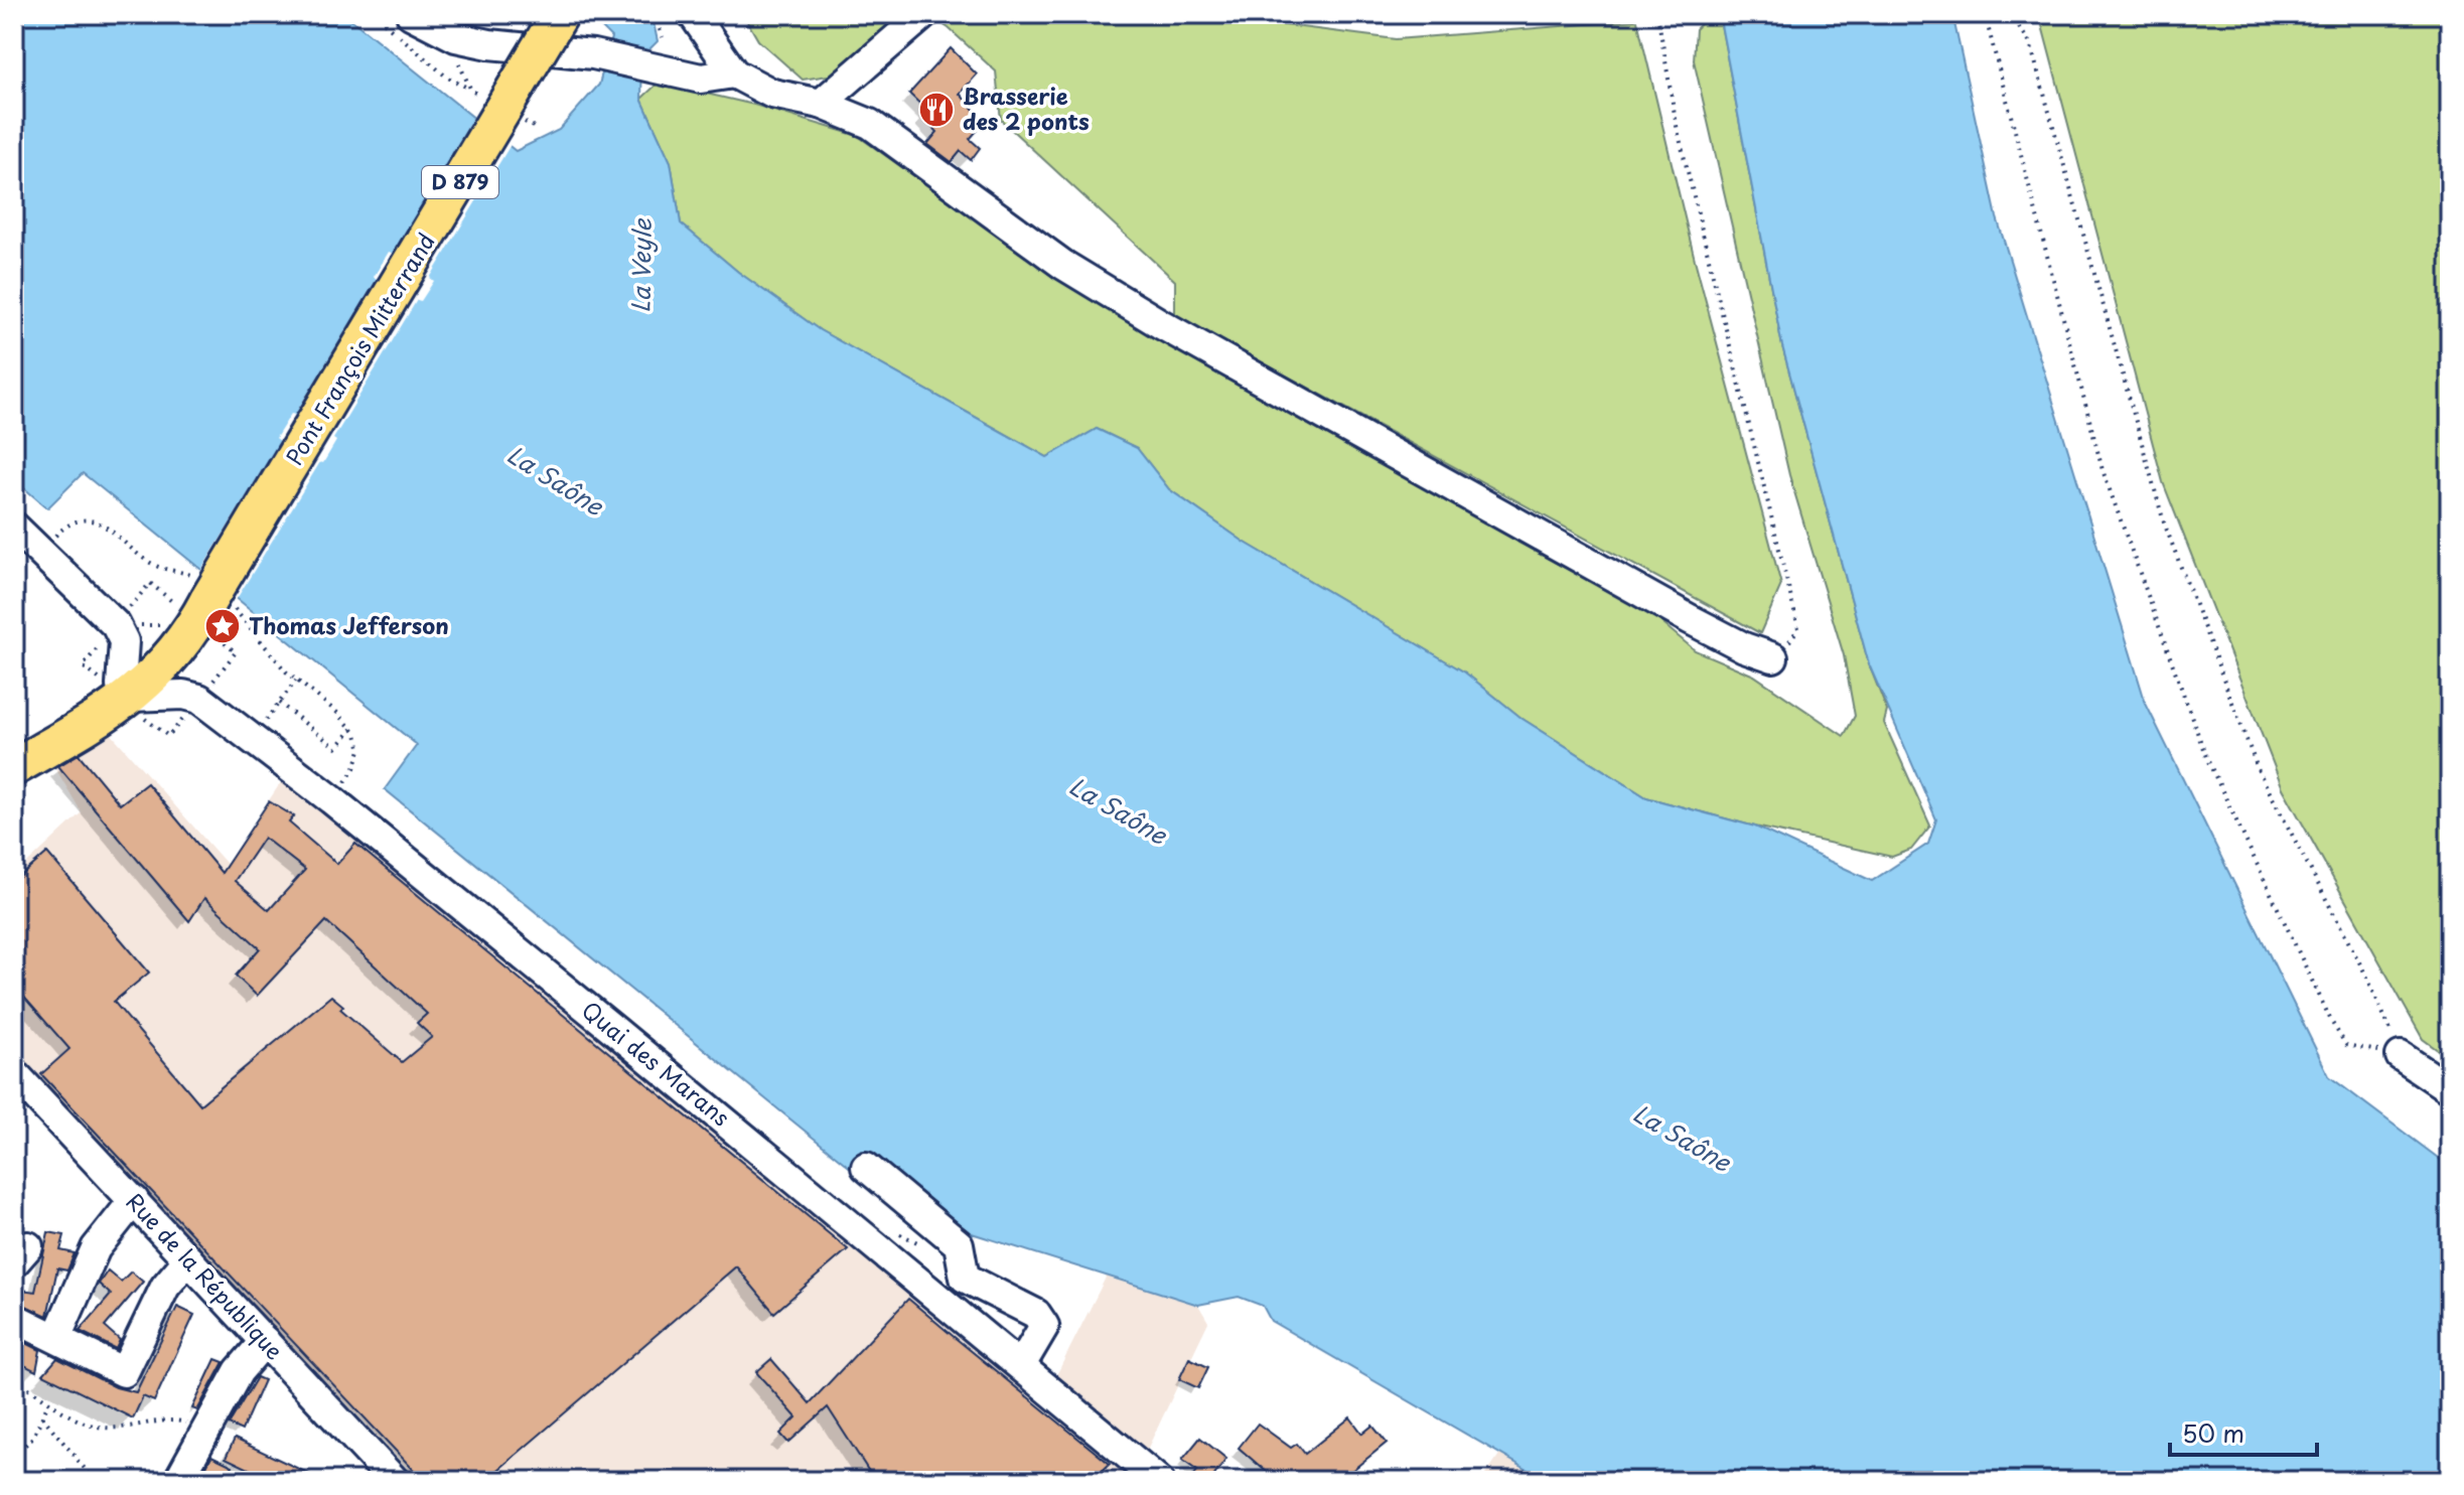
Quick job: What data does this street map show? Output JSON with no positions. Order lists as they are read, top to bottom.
{
  "streets": {
    "main road": ["D 879", "Pont François Mitterrand"],
    "street": ["Quai des Marans", "Rue de la République"]
  },
  "crossings": [
    ["D 879", "Pont François Mitterrand"],
    ["D 879", "Quai des Marans"]
  ],
  "water": ["La Veyle", "La Saône"],
  "places": {
    "restaurant": ["Brasserie des 2 ponts"],
    "place": ["Thomas Jefferson"]
  },
  "scale_bar": "50 m"
}
